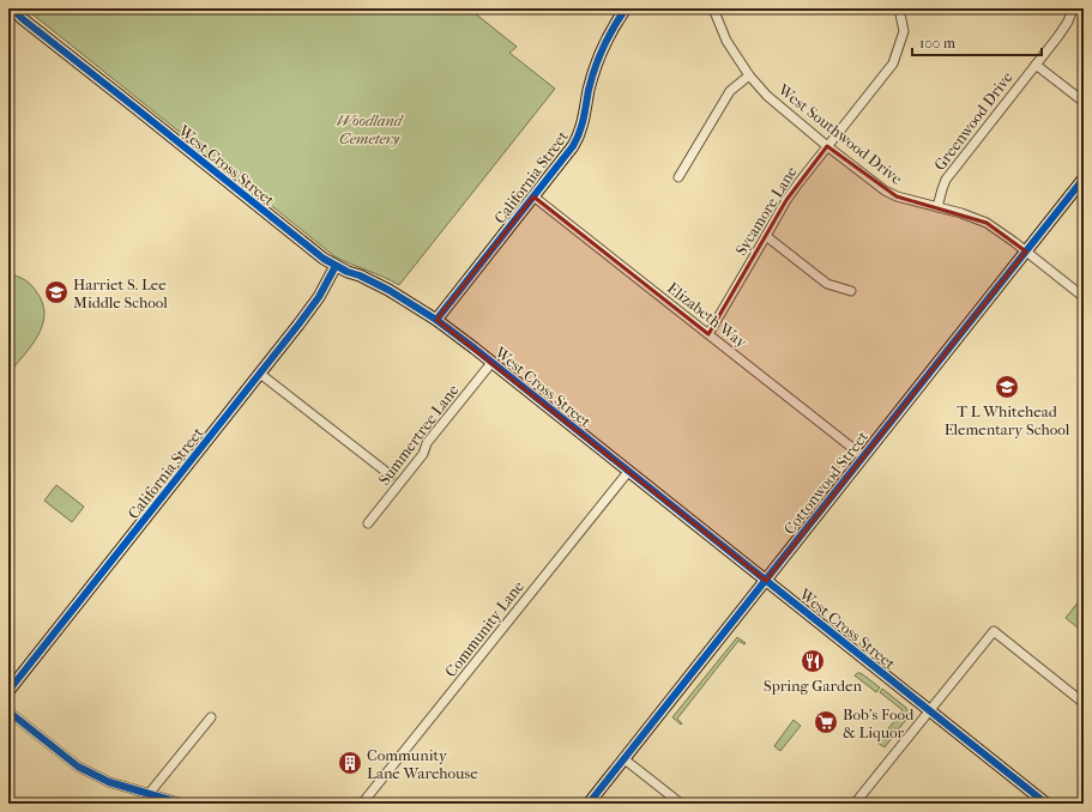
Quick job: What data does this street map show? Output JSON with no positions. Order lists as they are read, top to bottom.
{
  "streets": {
    "street": [
      "Greenwood Drive",
      "West Southwood Drive",
      "West Cross Street",
      "California Street",
      "Sycamore Lane",
      "Elizabeth Way",
      "Summertree Lane",
      "Cottonwood Street",
      "Community Lane"
    ]
  },
  "crossings": [
    ["Greenwood Drive", "West Southwood Drive"],
    ["West Southwood Drive", "Sycamore Lane"],
    ["West Southwood Drive", "Cottonwood Street"],
    ["West Cross Street", "California Street"],
    ["West Cross Street", "Summertree Lane"],
    ["West Cross Street", "Cottonwood Street"],
    ["West Cross Street", "Community Lane"],
    ["California Street", "Elizabeth Way"],
    ["Sycamore Lane", "Elizabeth Way"],
    ["Elizabeth Way", "Cottonwood Street"]
  ],
  "parks": ["Woodland Cemetery"],
  "places": {
    "school or university": ["Harriet S. Lee Middle School", "T L Whitehead Elementary School"],
    "restaurant": ["Spring Garden"],
    "supermarket": ["Bob's Food & Liquor"],
    "building": ["Community Lane Warehouse"]
  },
  "scale_bar": "100 m"
}
